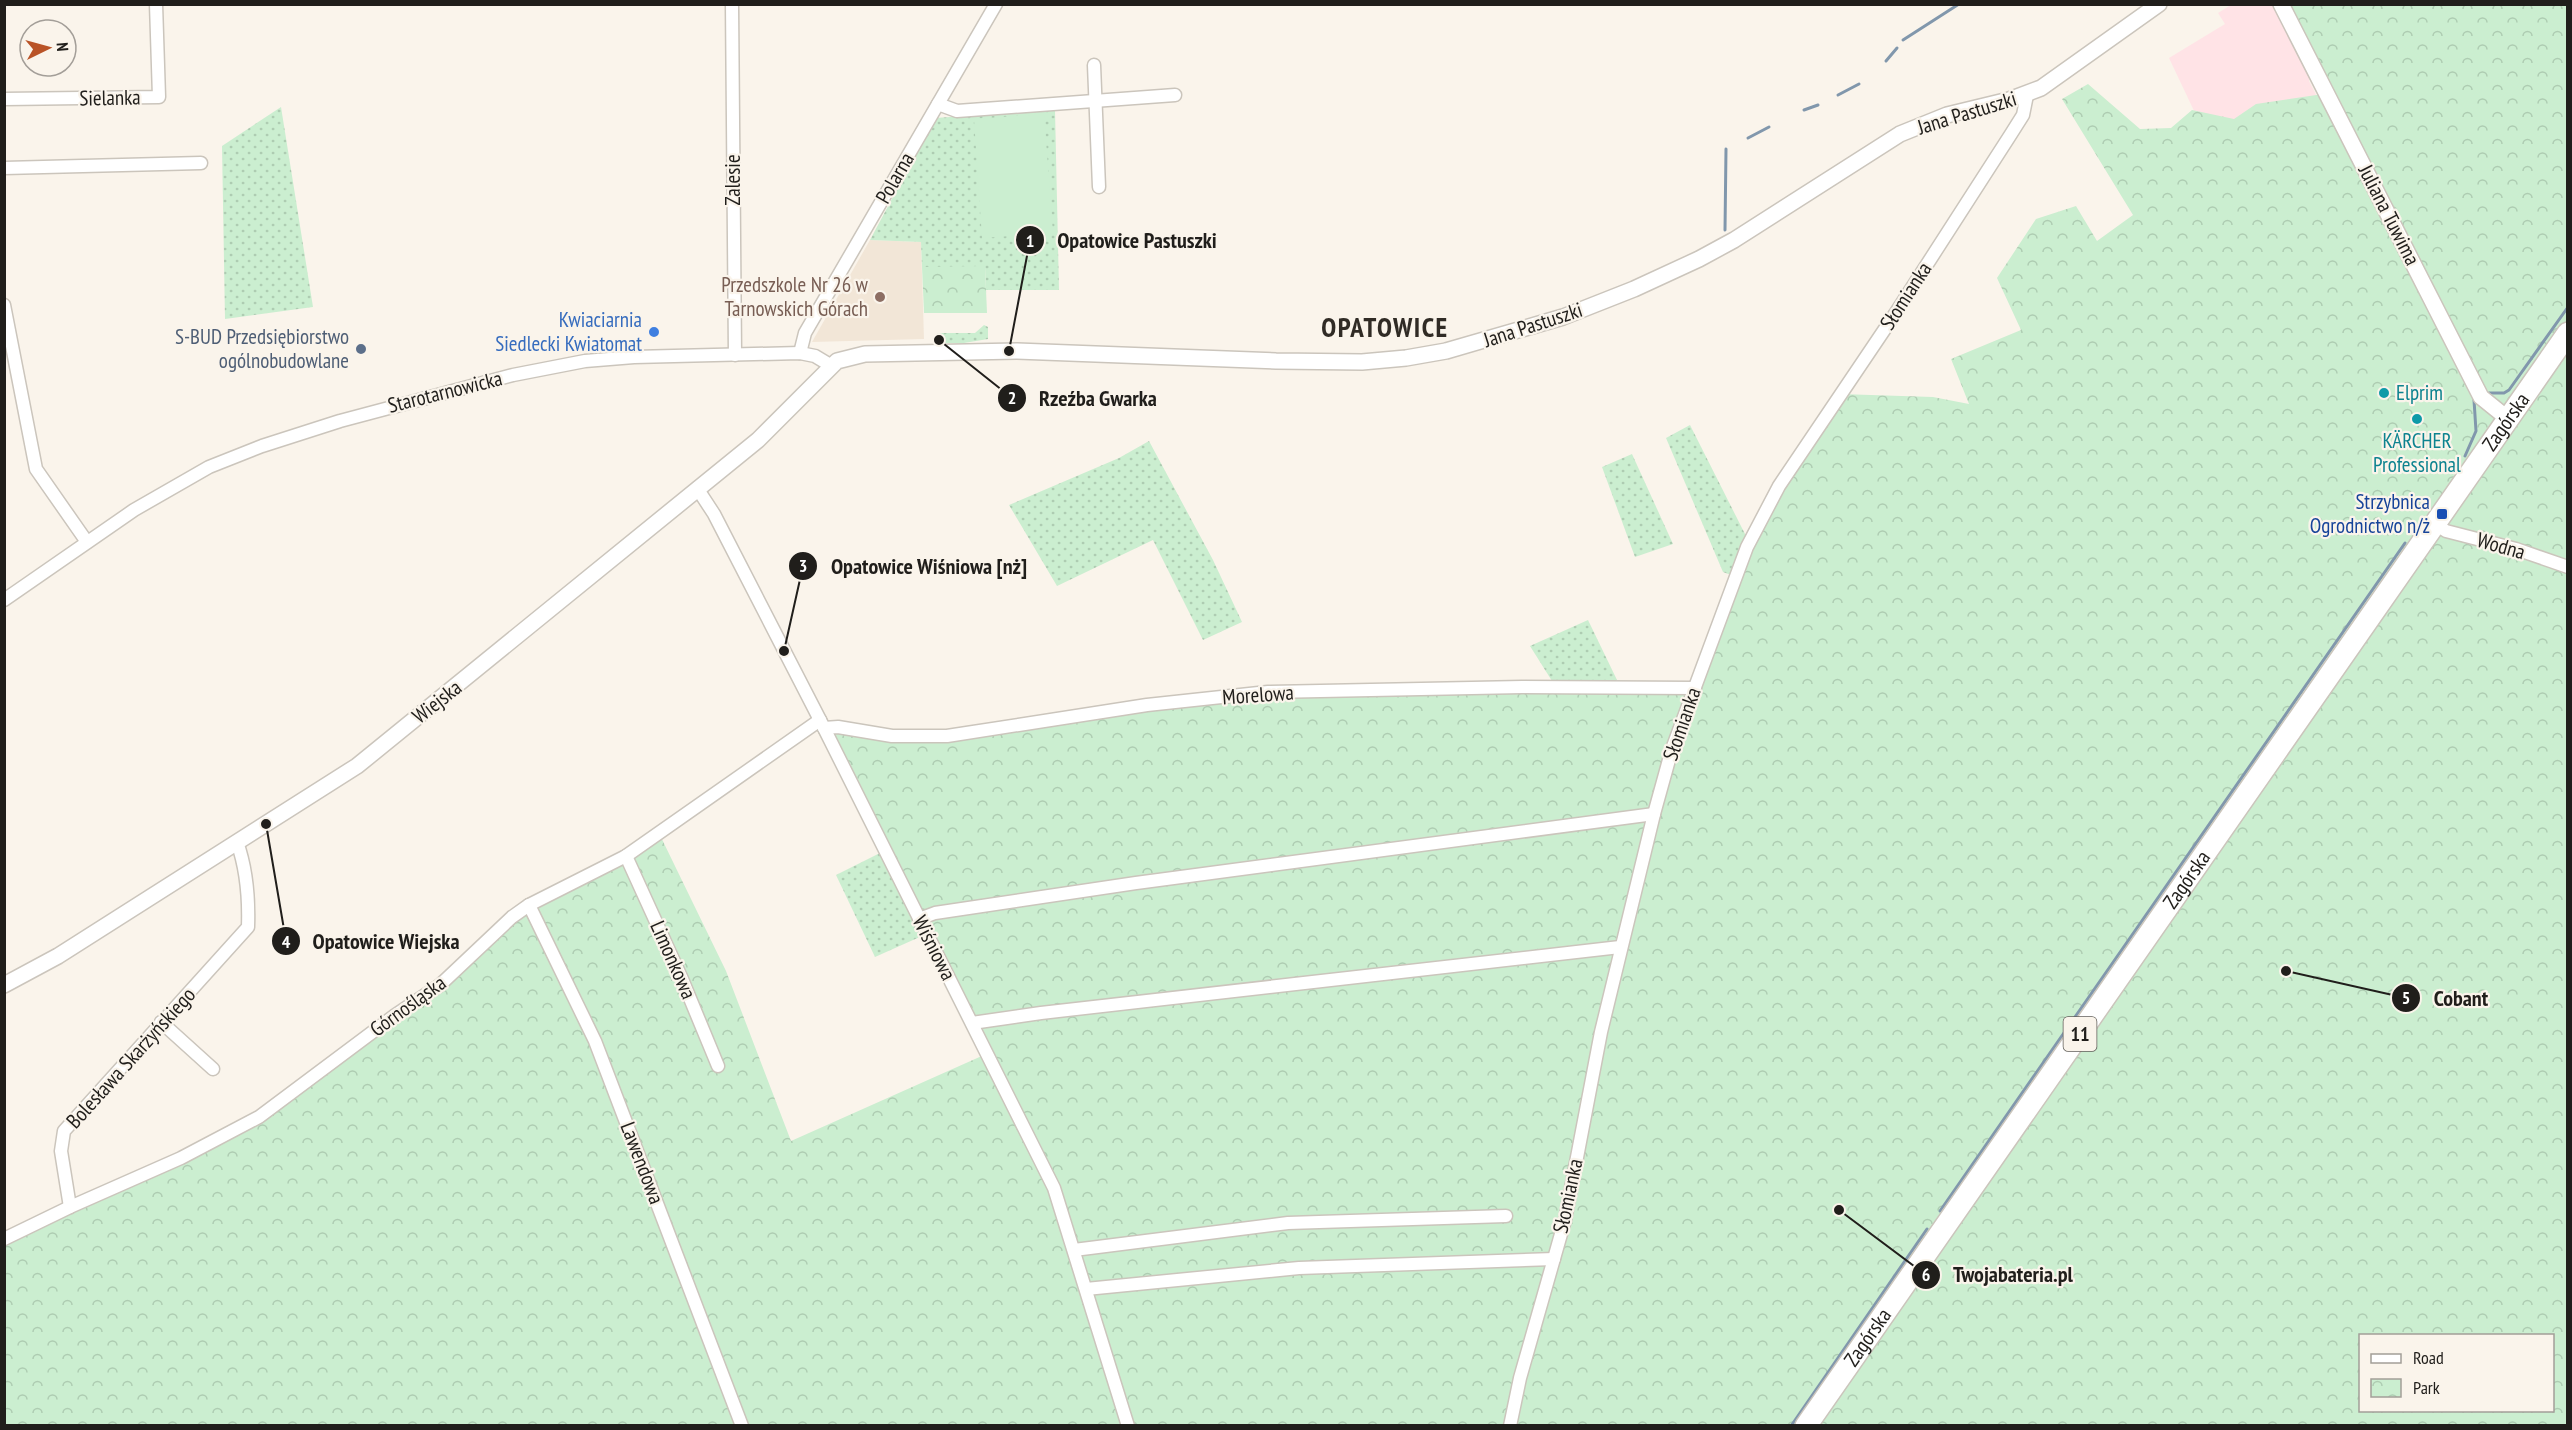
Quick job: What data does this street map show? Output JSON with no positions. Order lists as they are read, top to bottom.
{
  "streets": {
    "highway": ["Zagórska", "11"],
    "street": [
      "Sielanka",
      "Jana Pastuszki",
      "Polarna",
      "Zalesie",
      "Juliana Tuwima",
      "Słomianka",
      "Starotarnowicka",
      "Wodna",
      "Morelowa",
      "Wiejska",
      "Wiśniowa",
      "Limonkowa",
      "Górnośląska",
      "Bolesława Skarżyńskiego",
      "Lawendowa"
    ]
  },
  "crossings": [
    ["Jana Pastuszki", "Słomianka"],
    ["Jana Pastuszki", "Starotarnowicka"],
    ["Jana Pastuszki", "Wiejska"],
    ["Polarna", "Starotarnowicka"],
    ["Zalesie", "Starotarnowicka"],
    ["Juliana Tuwima", "Zagórska"],
    ["Słomianka", "Morelowa"],
    ["Starotarnowicka", "Wiejska"],
    ["Zagórska", "Wodna"],
    ["Morelowa", "Wiśniowa"],
    ["Morelowa", "Górnośląska"],
    ["Wiejska", "Wiśniowa"],
    ["Wiejska", "Bolesława Skarżyńskiego"],
    ["Wiśniowa", "Górnośląska"],
    ["Limonkowa", "Górnośląska"],
    ["Górnośląska", "Bolesława Skarżyńskiego"],
    ["Górnośląska", "Lawendowa"]
  ],
  "districts": ["OPATOWICE"],
  "places": {
    "other": [
      "Przedszkole Nr 26 w Tarnowskich Górach",
      "Kwiaciarnia Siedlecki Kwiatomat",
      "Rzeźba Gwarka",
      "S-BUD Przedsiębiorstwo ogólnobudowlane",
      "Opatowice Pastuszki",
      "Elprim",
      "KÄRCHER Professional",
      "Opatowice Wiśniowa [nż]",
      "Opatowice Wiejska",
      "Cobant",
      "Twojabateria.pl"
    ],
    "transit": ["Strzybnica Ogrodnictwo n/ż"]
  },
  "legend": ["Road", "Park"],
  "north": "right"
}
